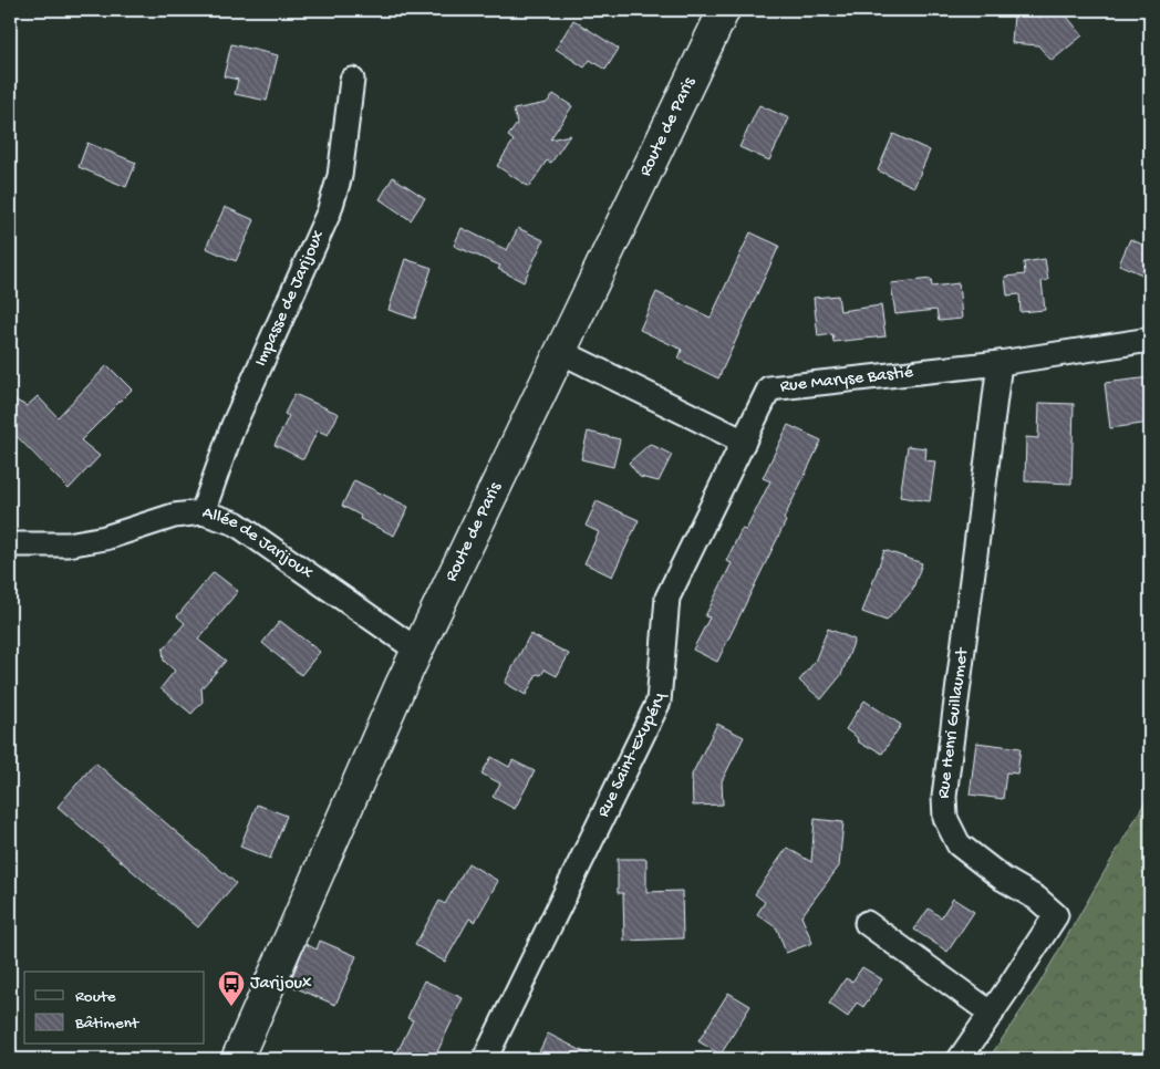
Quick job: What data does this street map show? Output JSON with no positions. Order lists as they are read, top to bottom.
{
  "streets": {
    "main road": ["Route de Paris"],
    "street": [
      "Impasse de Jarijoux",
      "Rue Maryse Bastié",
      "Allée de Jarijoux",
      "Rue Henri Guillaumet",
      "Rue Saint-Exupéry"
    ]
  },
  "crossings": [
    ["Route de Paris", "Allée de Jarijoux"],
    ["Impasse de Jarijoux", "Allée de Jarijoux"],
    ["Rue Maryse Bastié", "Rue Henri Guillaumet"],
    ["Rue Maryse Bastié", "Rue Saint-Exupéry"]
  ],
  "places": {
    "bus stop": ["Jarijoux"]
  },
  "legend": ["Route", "Bâtiment"]
}
